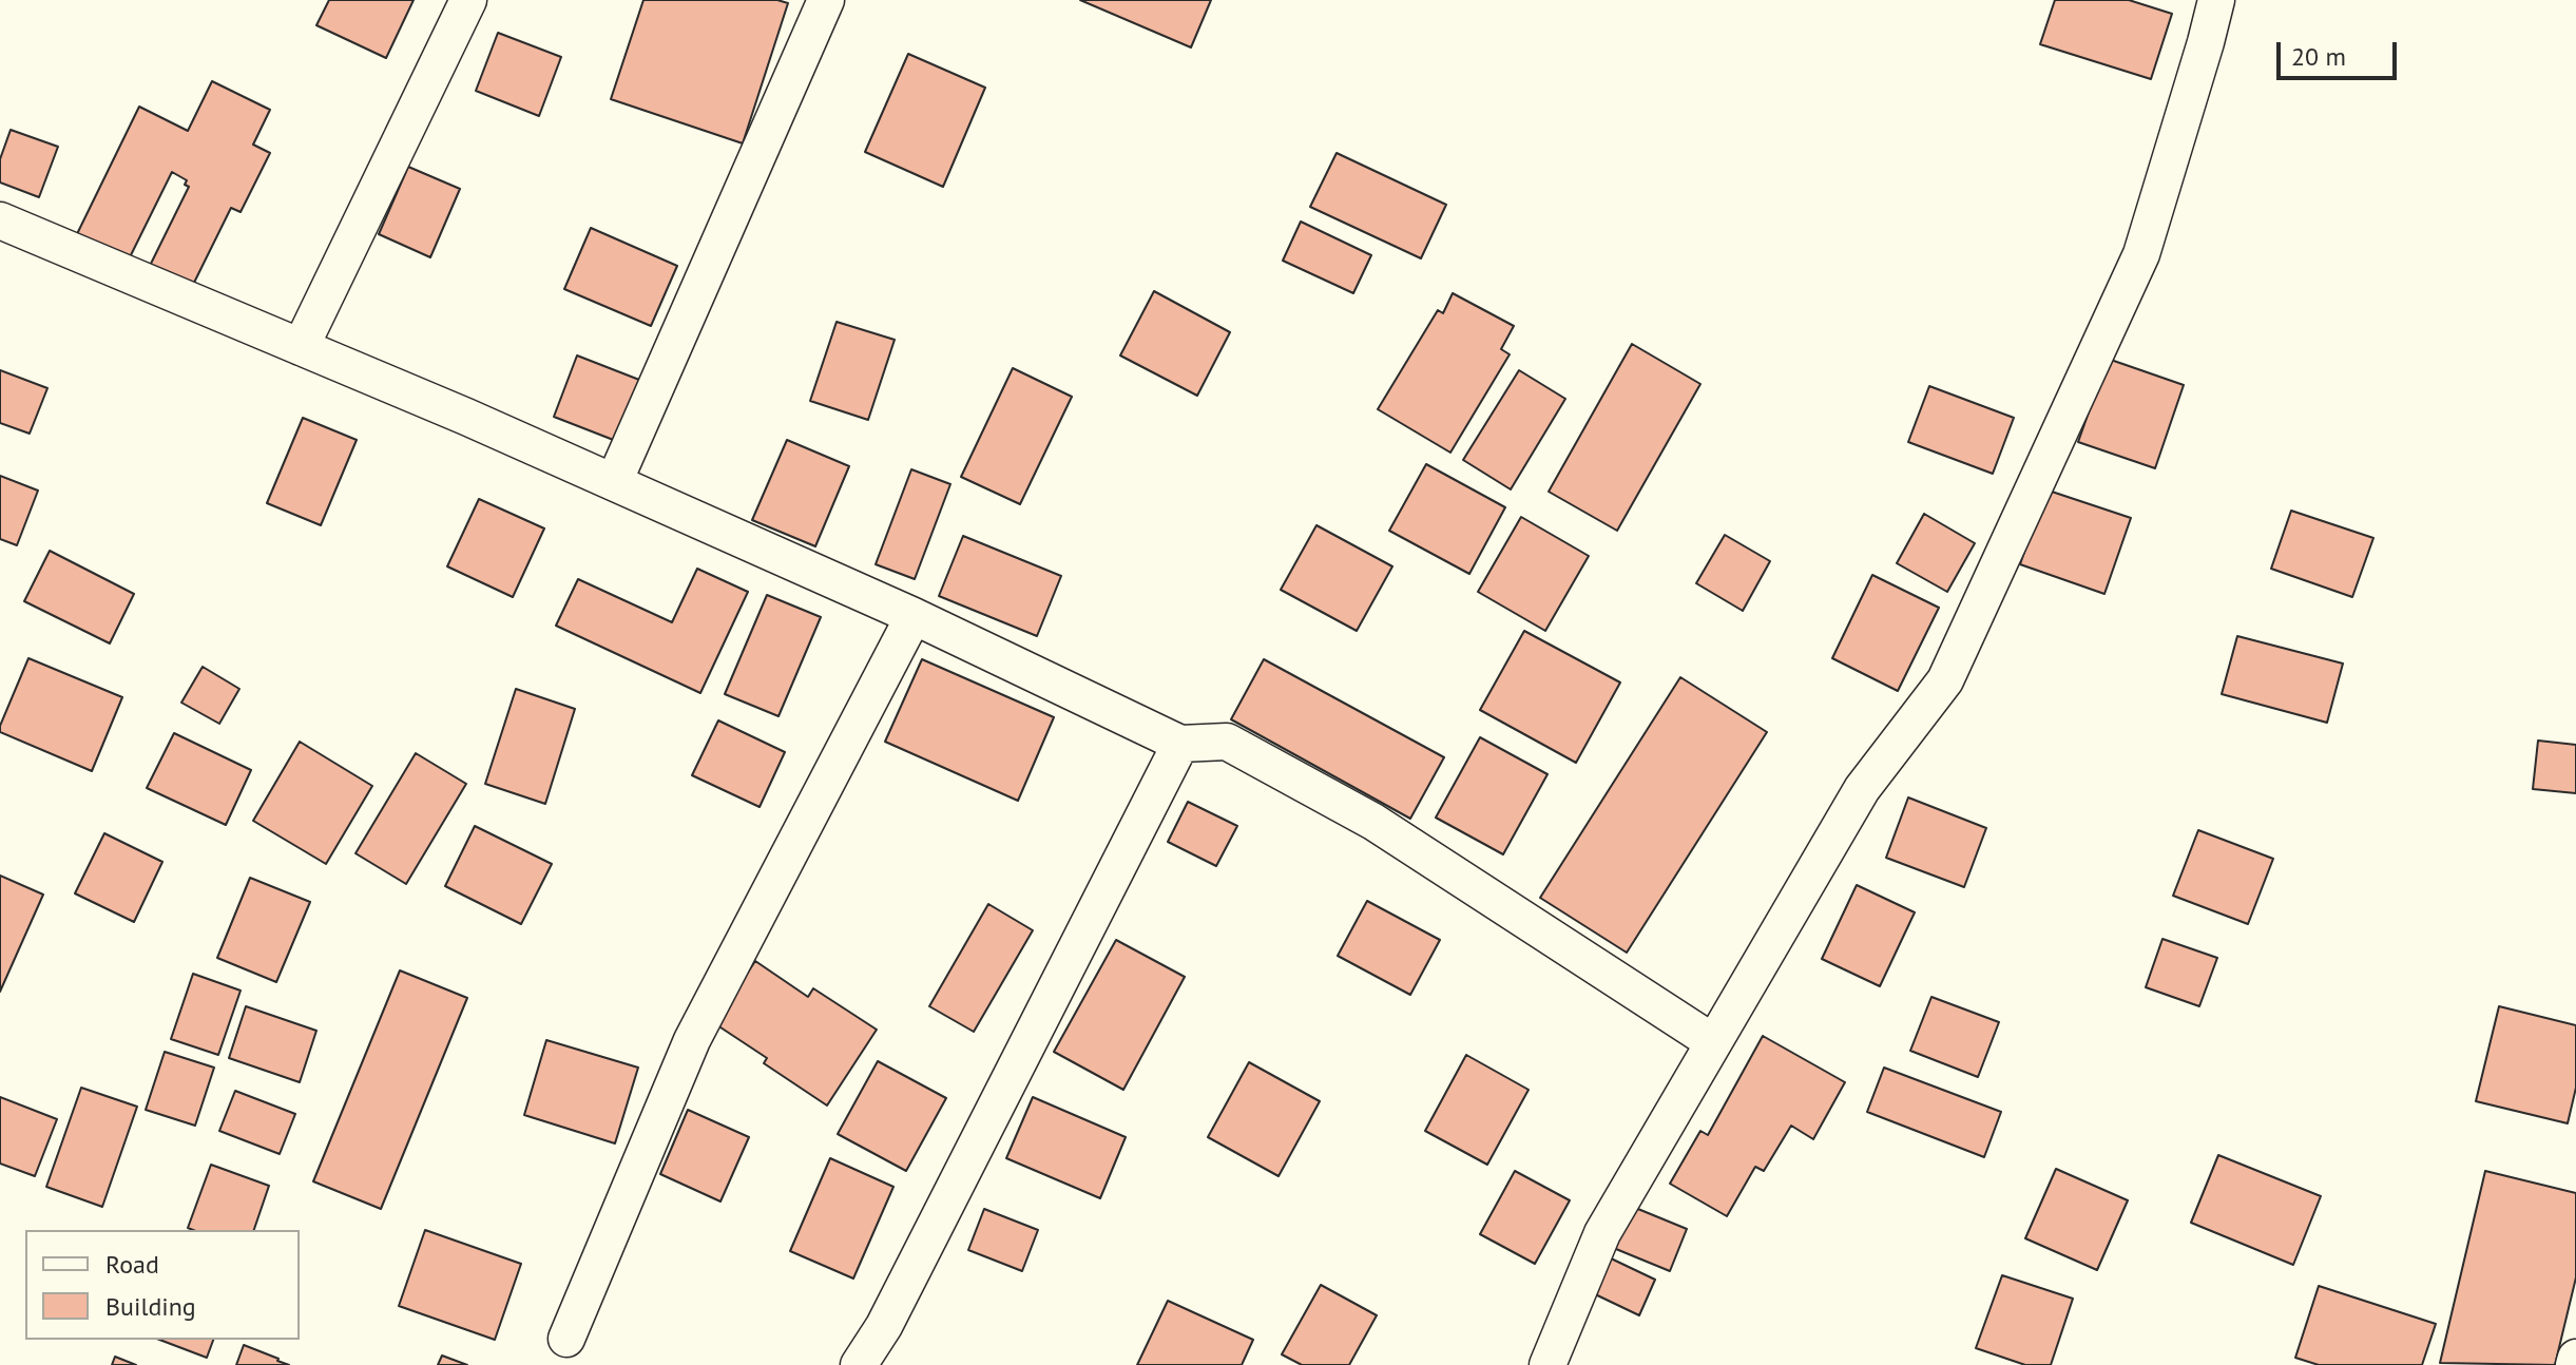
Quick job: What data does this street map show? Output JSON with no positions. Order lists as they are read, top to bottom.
{
  "legend": ["Road", "Building"],
  "scale_bar": "20 m"
}
